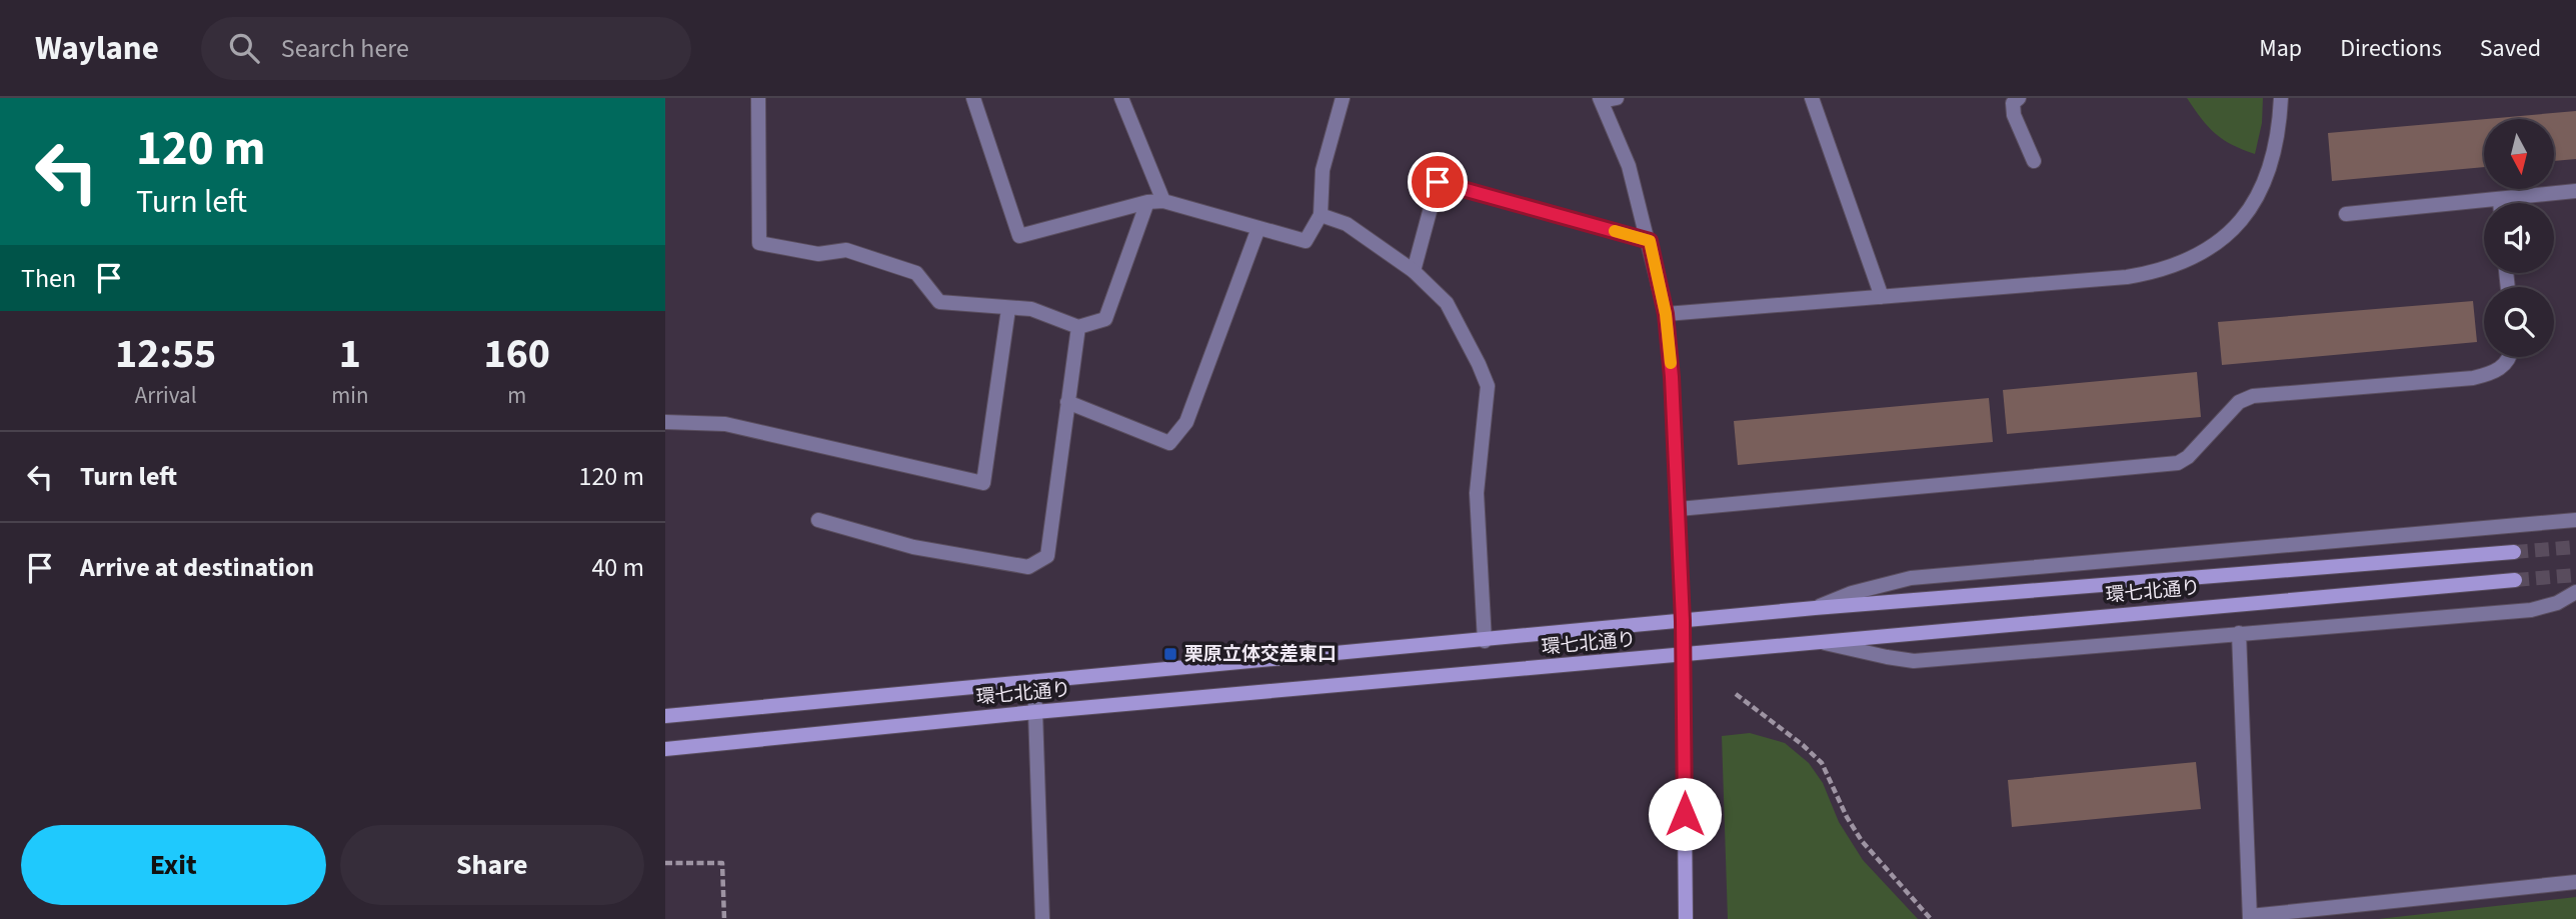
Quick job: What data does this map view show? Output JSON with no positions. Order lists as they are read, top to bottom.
{
  "streets": {
    "street": ["環七北通り"]
  },
  "places": {
    "transit": ["栗原立体交差東口"]
  },
  "north": "bottom",
  "page": {
    "header": "Waylane",
    "search": "Search here",
    "nav": ["Map", "Directions", "Saved"],
    "turn": ["120 m", "Turn left"],
    "then": "Then",
    "eta": [
      "12:55",
      "Arrival",
      "1",
      "min",
      "160",
      "m"
    ],
    "list": [
      {
        "name": "Turn left",
        "value": "120 m"
      },
      {
        "name": "Arrive at destination",
        "value": "40 m"
      }
    ],
    "buttons": ["Exit", "Share"]
  }
}
